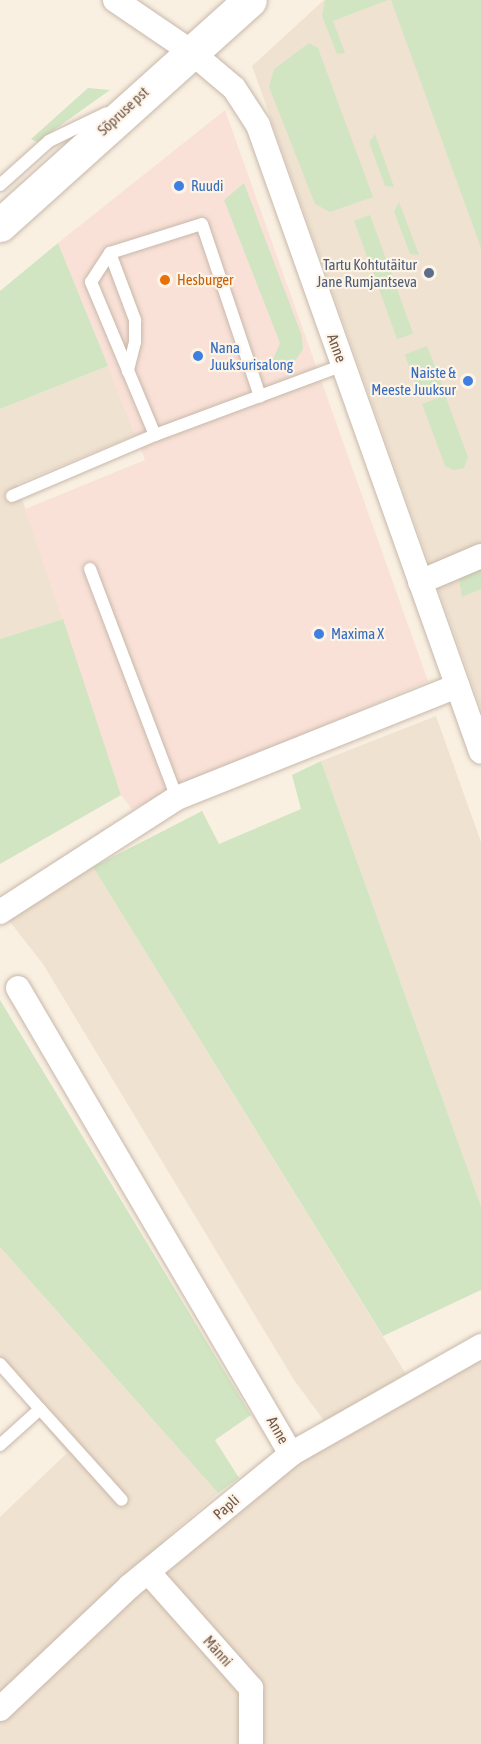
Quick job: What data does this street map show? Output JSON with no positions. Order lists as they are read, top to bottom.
{
  "streets": {
    "main road": ["Sõpruse pst"],
    "street": ["Anne", "Papli", "Männi"]
  },
  "crossings": [
    ["Sõpruse pst", "Anne"],
    ["Anne", "Papli"],
    ["Papli", "Männi"]
  ],
  "places": [
    "Ruudi",
    "Tartu Kohtutäitur Jane Rumjantseva",
    "Hesburger",
    "Nana Juuksurisalong",
    "Naiste & Meeste Juuksur",
    "Maxima X"
  ]
}
